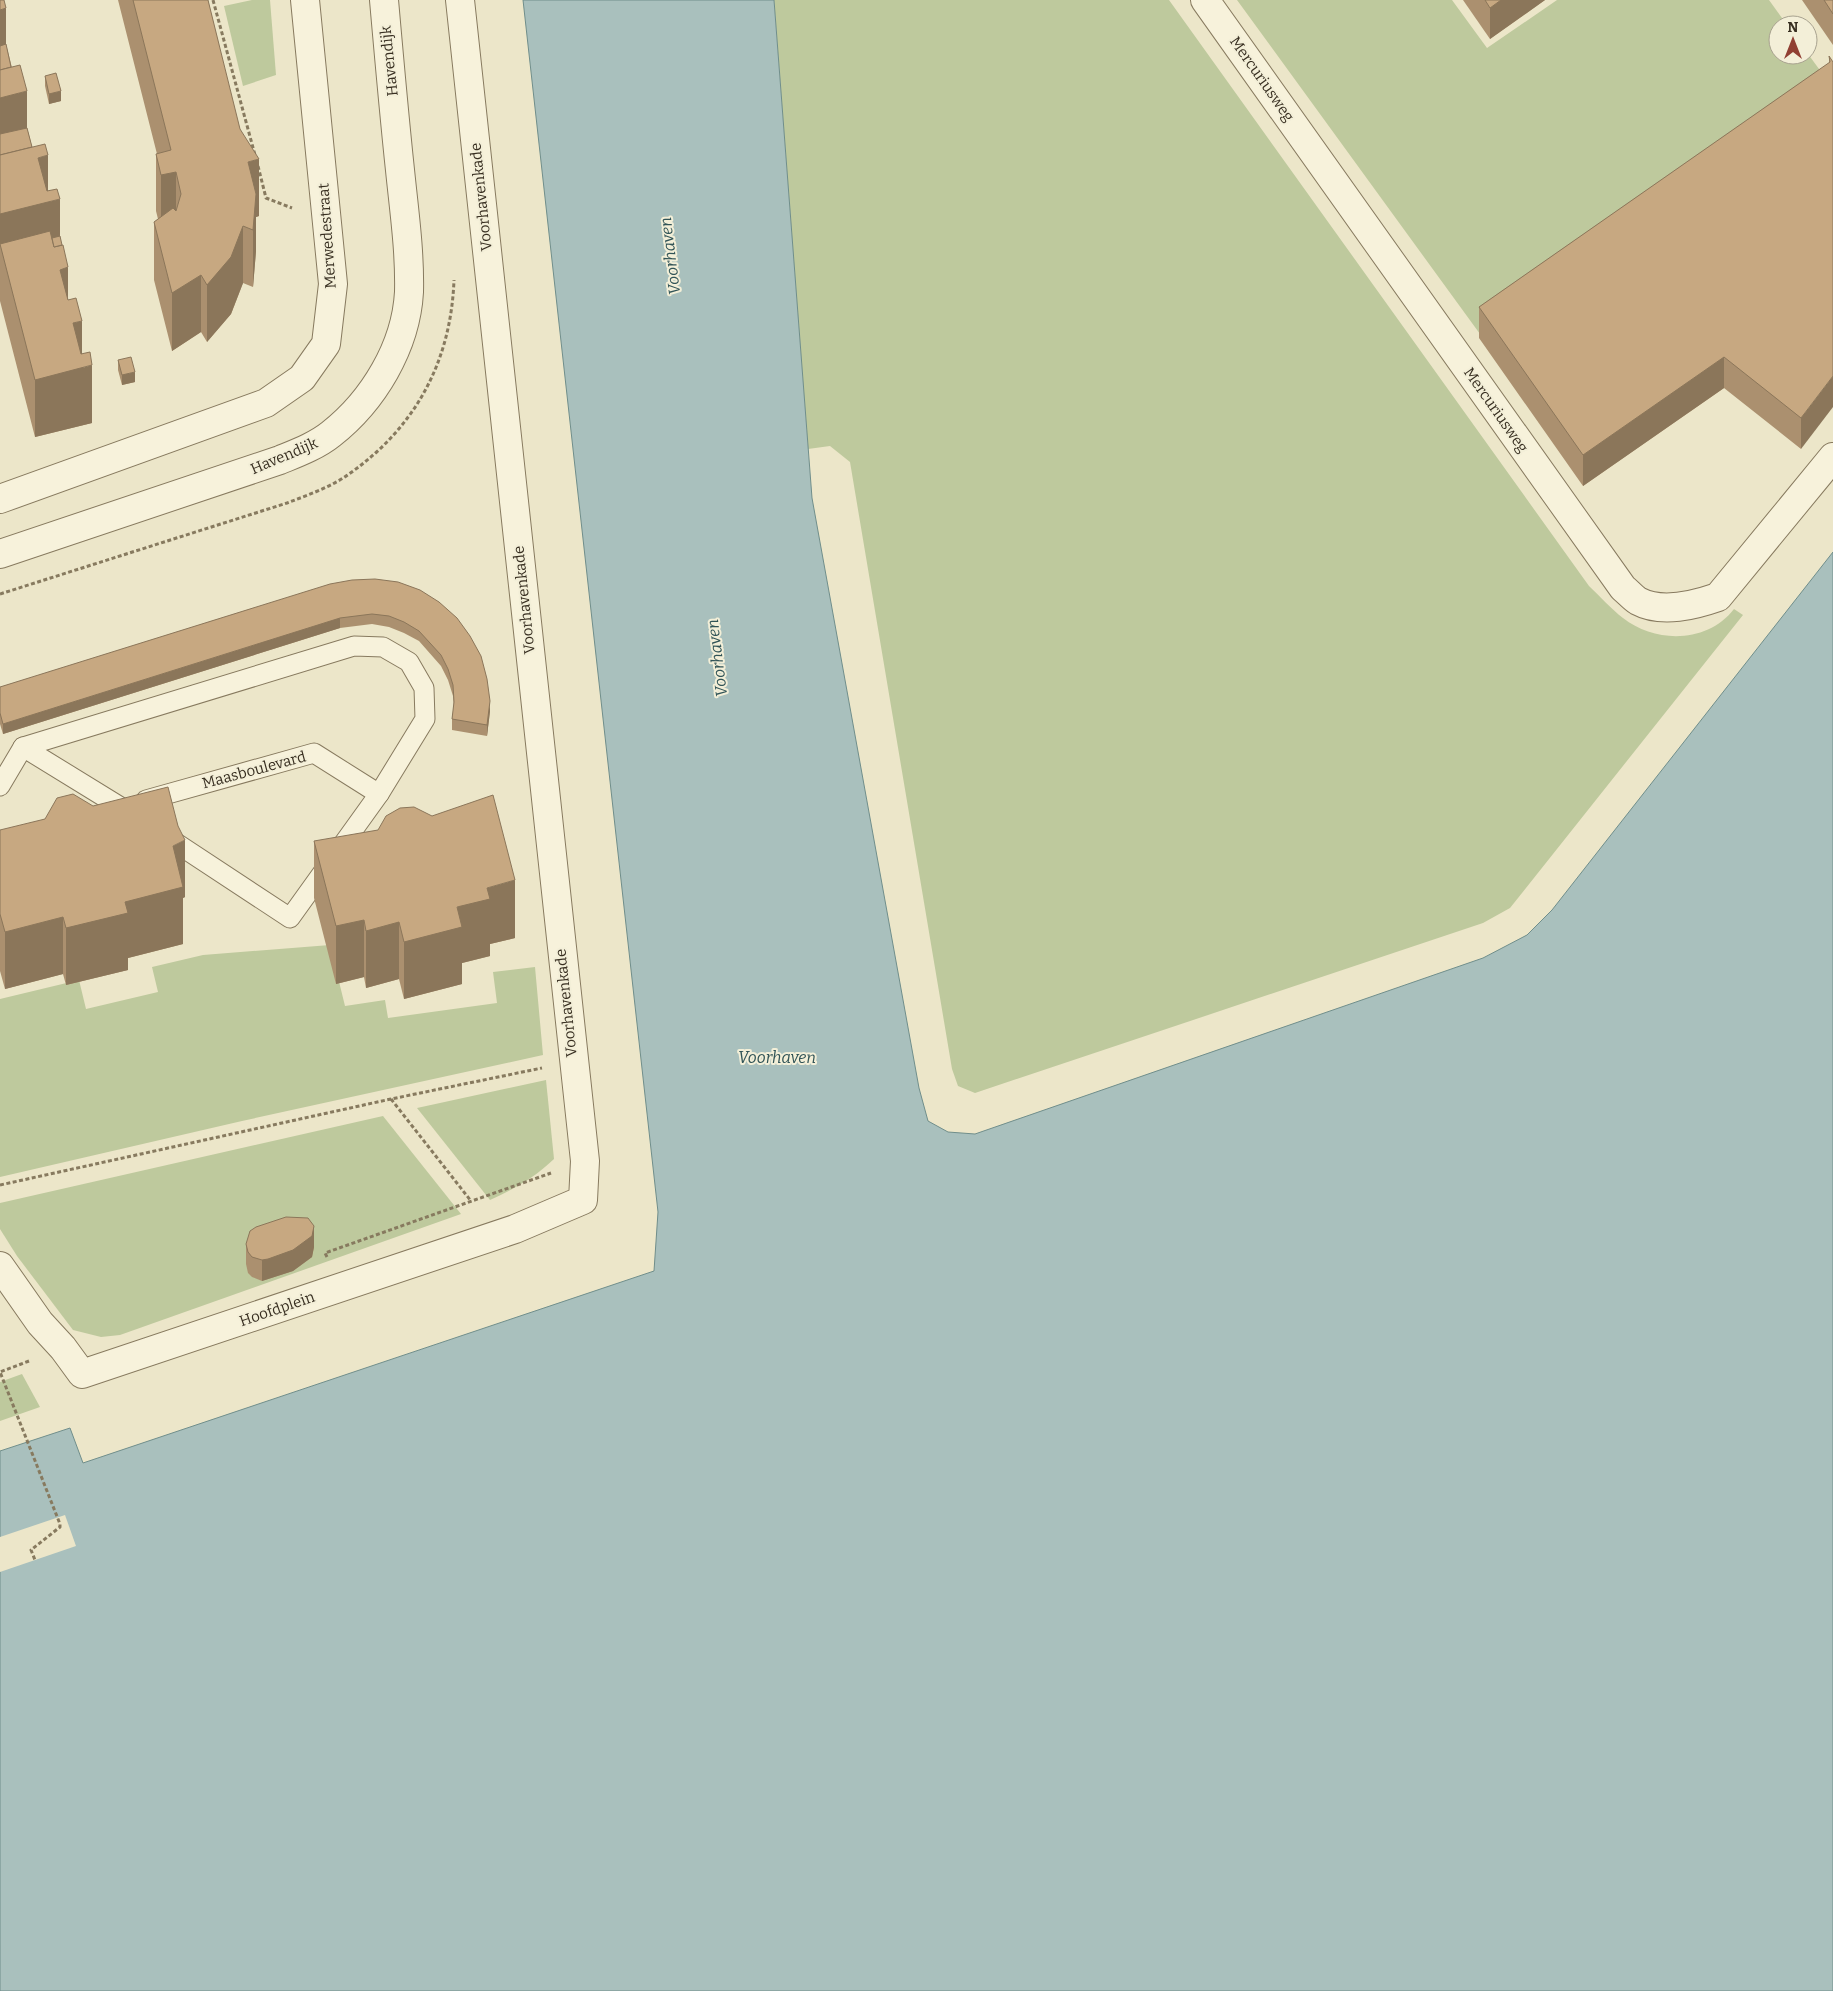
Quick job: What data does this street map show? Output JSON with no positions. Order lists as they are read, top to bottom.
{
  "streets": {
    "street": [
      "Havendijk",
      "Mercuriusweg",
      "Voorhavenkade",
      "Merwedestraat",
      "Hoofdplein"
    ],
    "lane": ["Maasboulevard"]
  },
  "crossings": [
    ["Voorhavenkade", "Hoofdplein"]
  ],
  "water": ["Voorhaven"],
  "north": "top"
}
